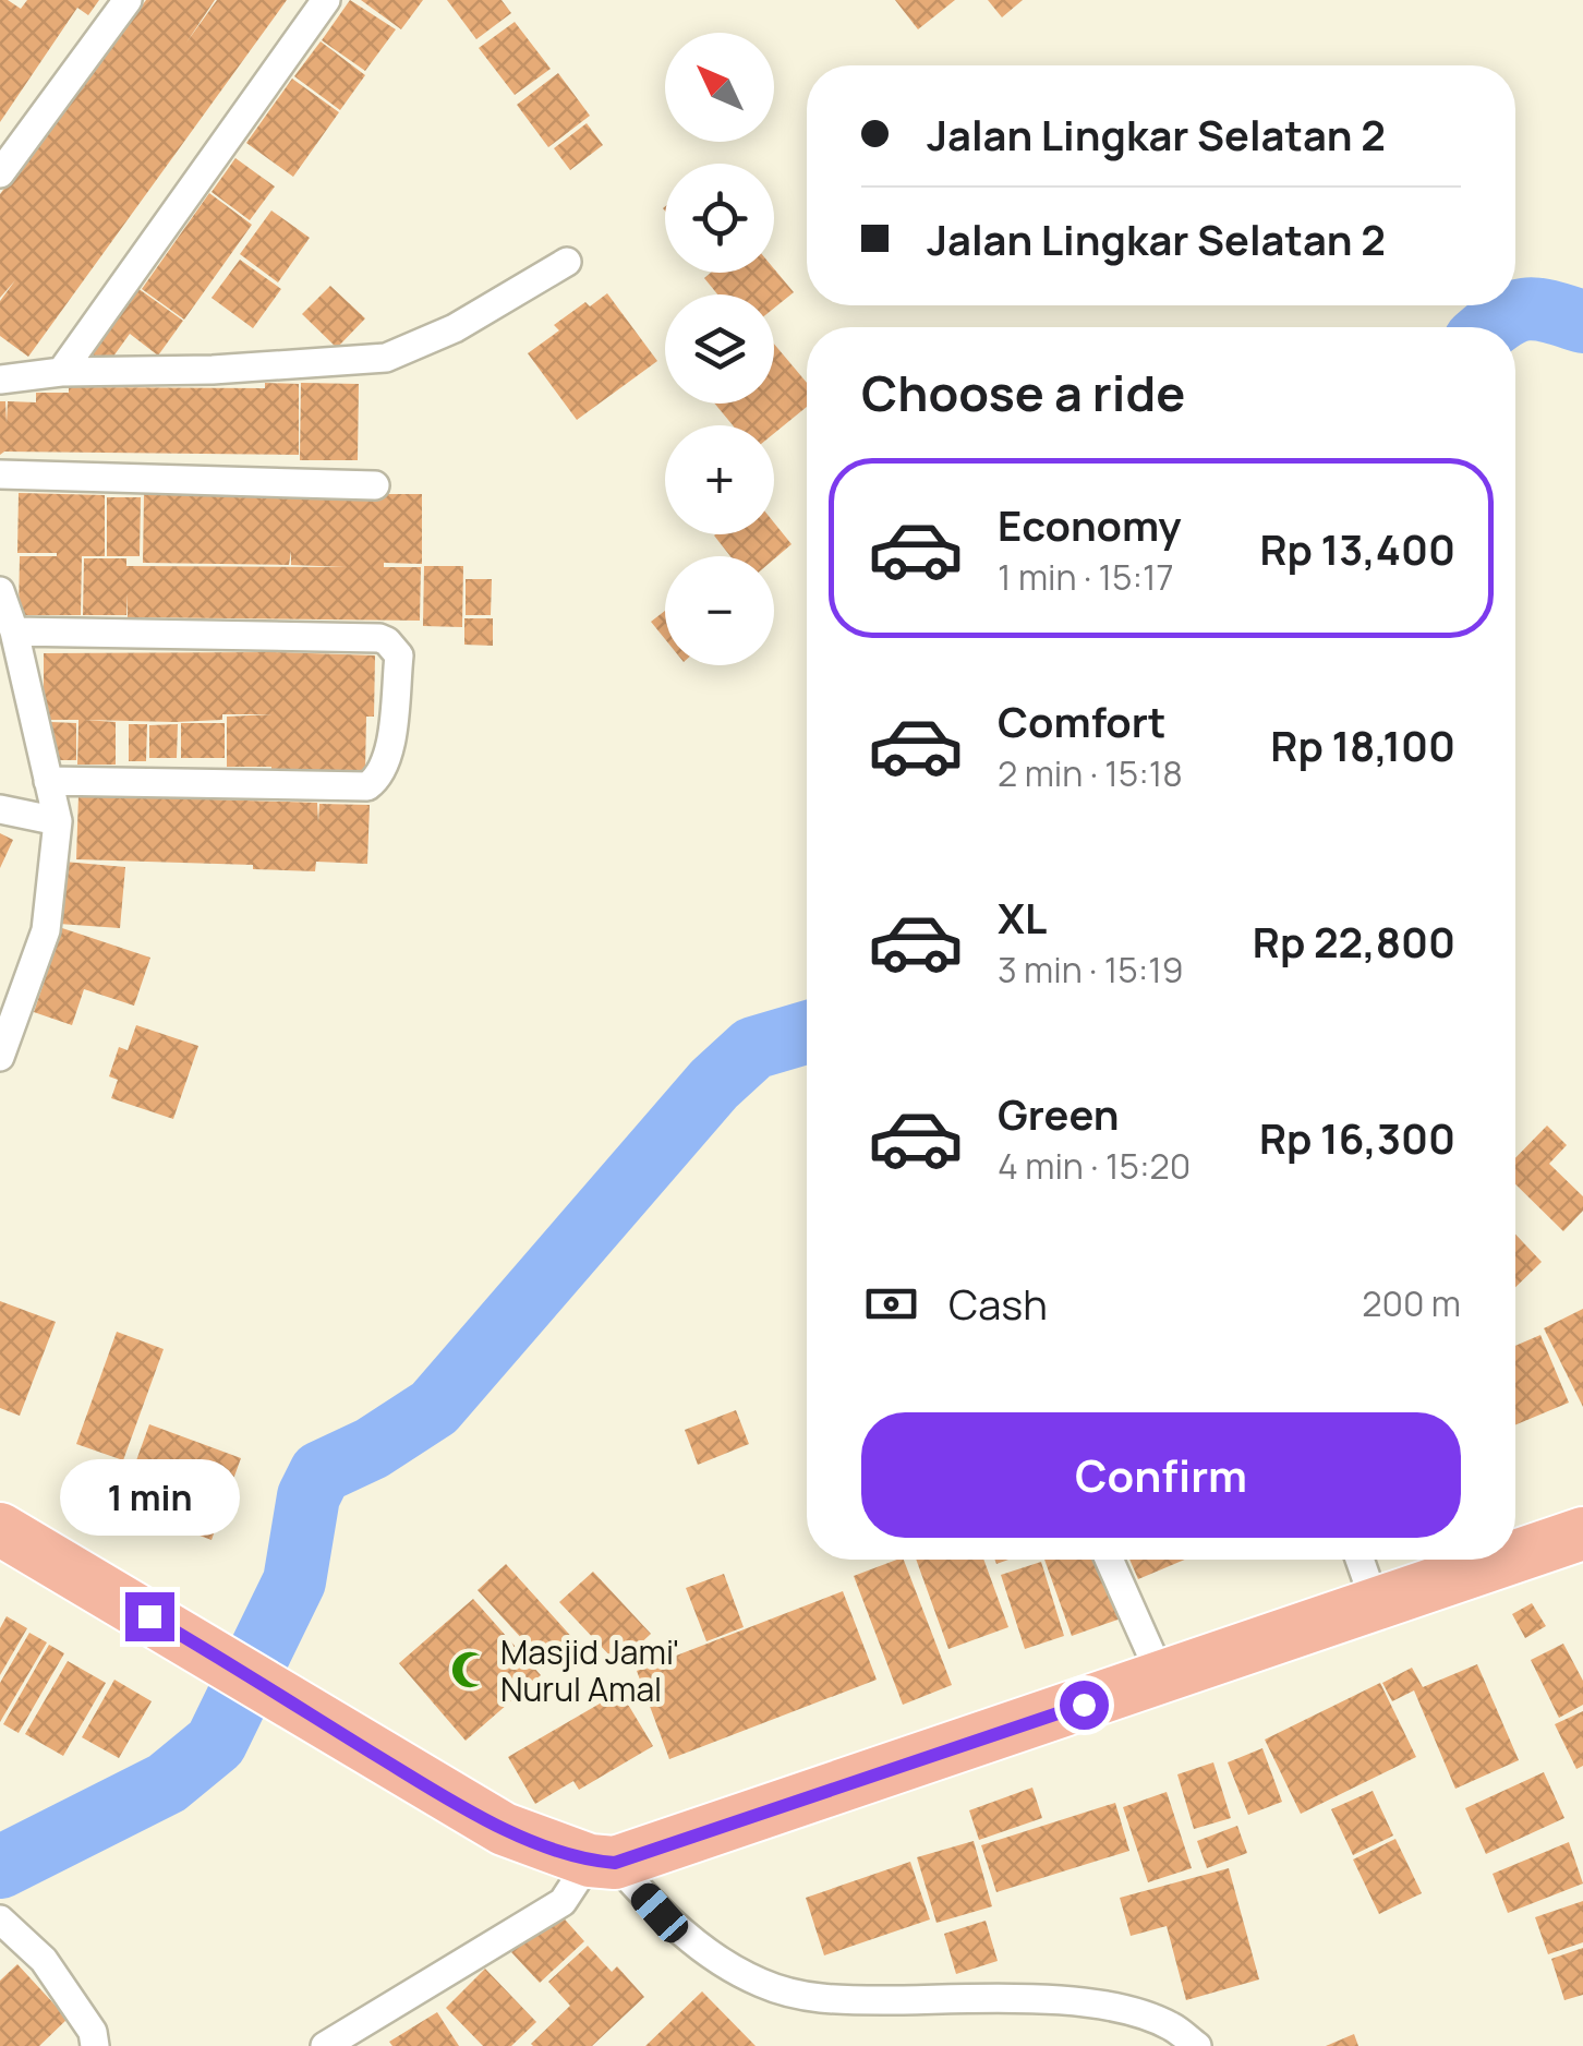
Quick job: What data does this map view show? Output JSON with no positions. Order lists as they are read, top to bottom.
{
  "places": {
    "mosque": ["Masjid Jami' Nurul Amal"]
  },
  "north": "top left",
  "page": {
    "map_buttons": ["+", "−"],
    "banner": ["Jalan Lingkar Selatan 2", "Jalan Lingkar Selatan 2"],
    "heading": "Choose a ride",
    "list": [
      {
        "name": "Economy",
        "note": "1 min · 15:17",
        "value": "Rp 13,400"
      },
      {
        "name": "Comfort",
        "note": "2 min · 15:18",
        "value": "Rp 18,100"
      },
      {
        "name": "XL",
        "note": "3 min · 15:19",
        "value": "Rp 22,800"
      },
      {
        "name": "Green",
        "note": "4 min · 15:20",
        "value": "Rp 16,300"
      }
    ],
    "pay": ["Cash", "200 m"],
    "buttons": "Confirm",
    "bubble": "1 min"
  }
}
